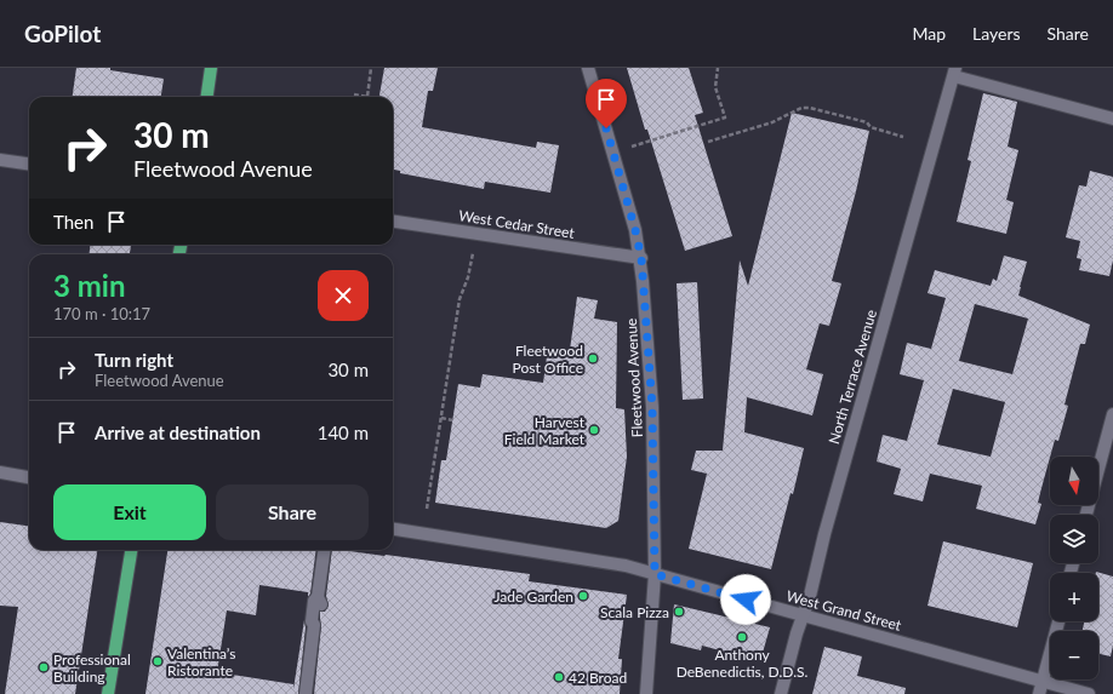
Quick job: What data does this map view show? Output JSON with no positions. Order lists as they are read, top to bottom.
{
  "streets": {
    "street": [
      "West Cedar Street",
      "North Terrace Avenue",
      "Fleetwood Avenue",
      "West Grand Street"
    ]
  },
  "crossings": [
    ["West Cedar Street", "Fleetwood Avenue"],
    ["North Terrace Avenue", "West Grand Street"],
    ["Fleetwood Avenue", "West Grand Street"]
  ],
  "places": [
    "Fleetwood Post Office",
    "Harvest Field Market",
    "Jade Garden",
    "Scala Pizza",
    "Anthony DeBenedictis, D.D.S.",
    "Valentina’s Ristorante",
    "Professional Building",
    "42 Broad"
  ],
  "north": "bottom",
  "page": {
    "header": "GoPilot",
    "nav": ["Map", "Layers", "Share"],
    "turn": ["30 m", "Fleetwood Avenue"],
    "then": "Then",
    "heading": ["3 min", "170 m · 10:17"],
    "list": [
      {
        "name": "Turn right",
        "note": "Fleetwood Avenue",
        "value": "30 m"
      },
      {
        "name": "Arrive at destination",
        "value": "140 m"
      }
    ],
    "map_buttons": ["+", "−"],
    "buttons": ["Exit", "Share"]
  }
}
